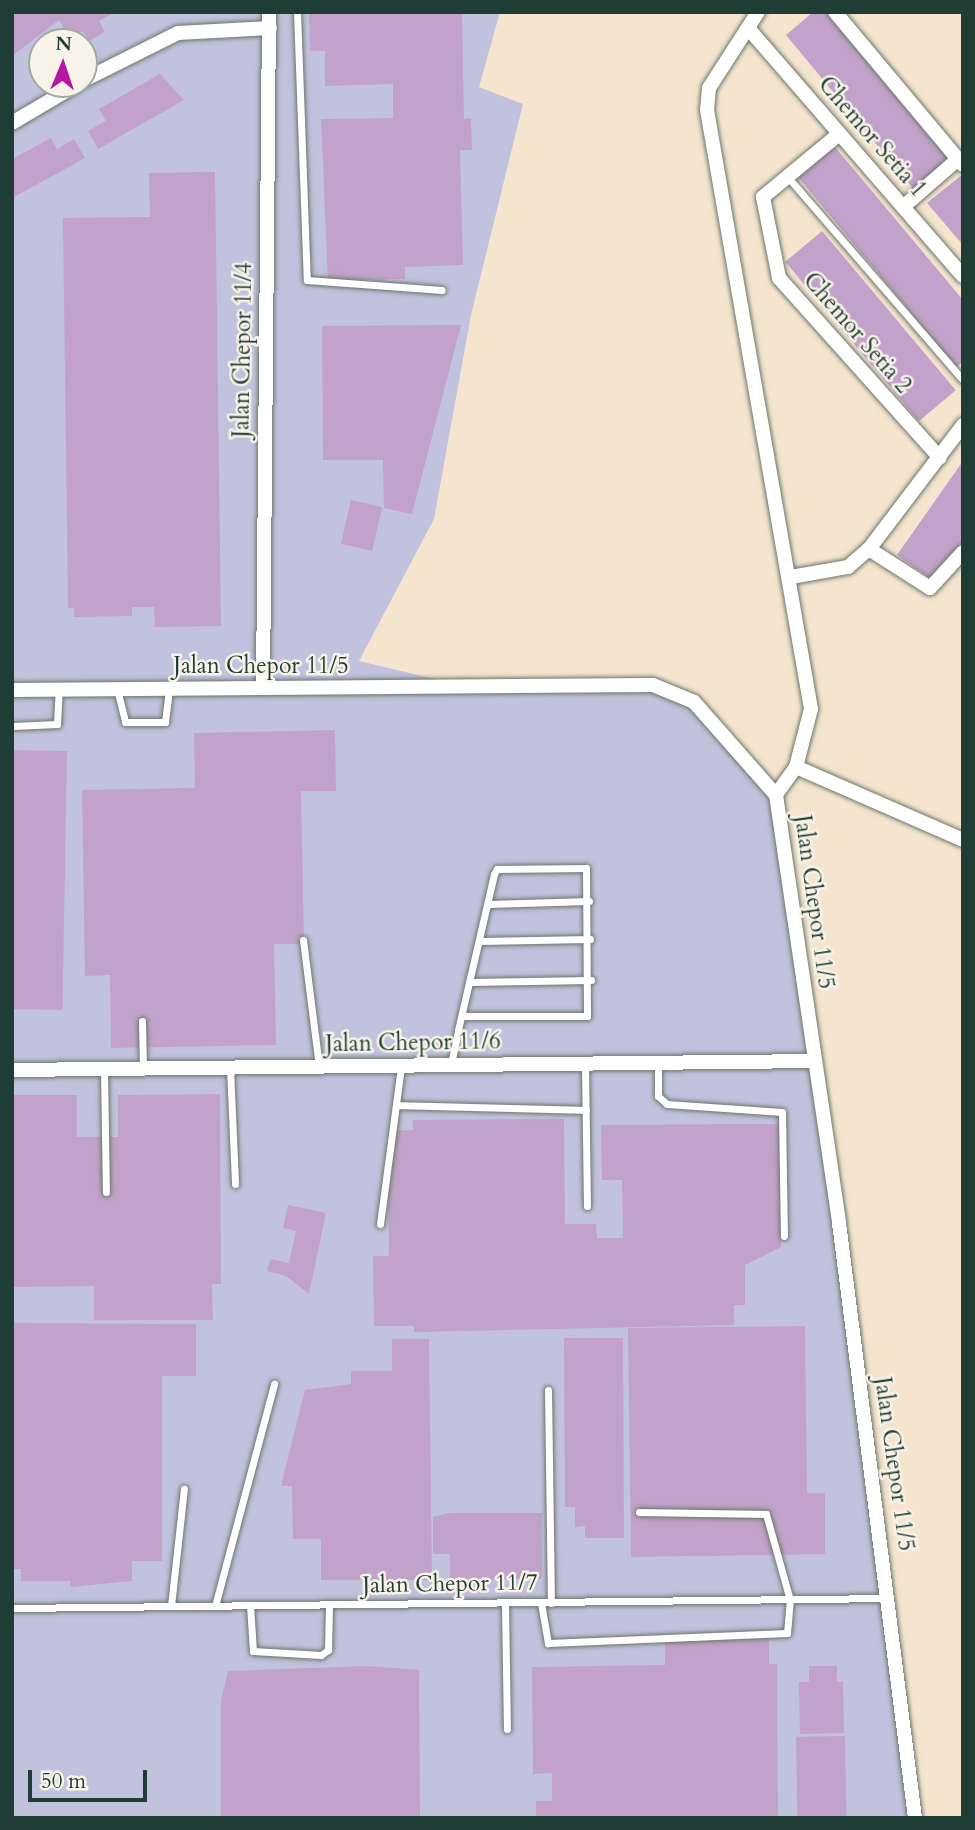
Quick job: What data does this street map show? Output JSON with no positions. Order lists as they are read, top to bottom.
{
  "streets": {
    "street": [
      "Chemor Setia 1",
      "Chemor Setia 2",
      "Jalan Chepor 11/4",
      "Jalan Chepor 11/5",
      "Jalan Chepor 11/6"
    ],
    "lane": ["Jalan Chepor 11/7"]
  },
  "crossings": [
    ["Chemor Setia 1", "Chemor Setia 2"],
    ["Jalan Chepor 11/4", "Jalan Chepor 11/5"],
    ["Jalan Chepor 11/5", "Jalan Chepor 11/6"],
    ["Jalan Chepor 11/5", "Jalan Chepor 11/7"]
  ],
  "scale_bar": "50 m",
  "north": "top"
}
